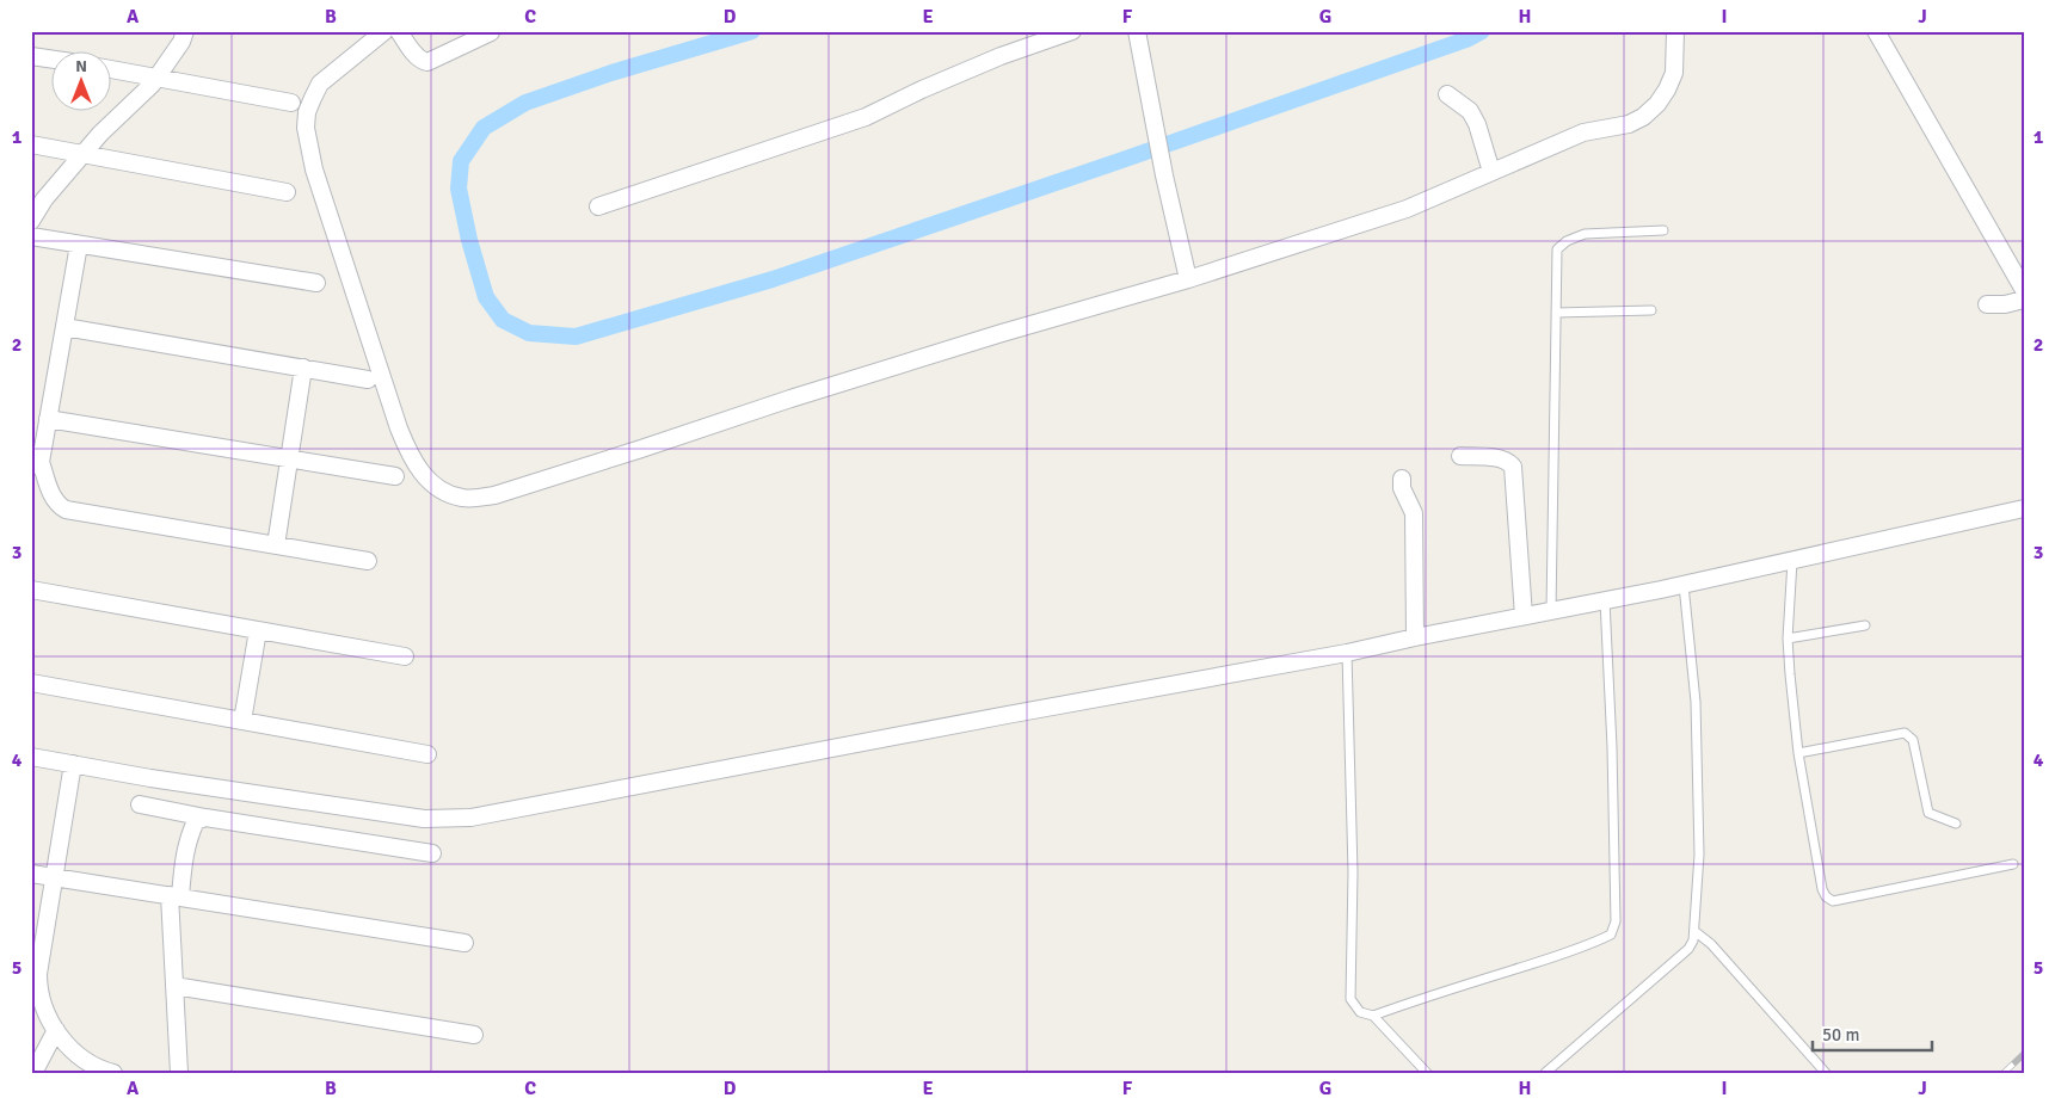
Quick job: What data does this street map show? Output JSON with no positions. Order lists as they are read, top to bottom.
{
  "scale_bar": "50 m",
  "north": "top",
  "grid": {
    "columns": [
      "A",
      "B",
      "C",
      "D",
      "E",
      "F",
      "G",
      "H",
      "I",
      "J"
    ],
    "rows": [
      "1",
      "2",
      "3",
      "4",
      "5"
    ]
  }
}
